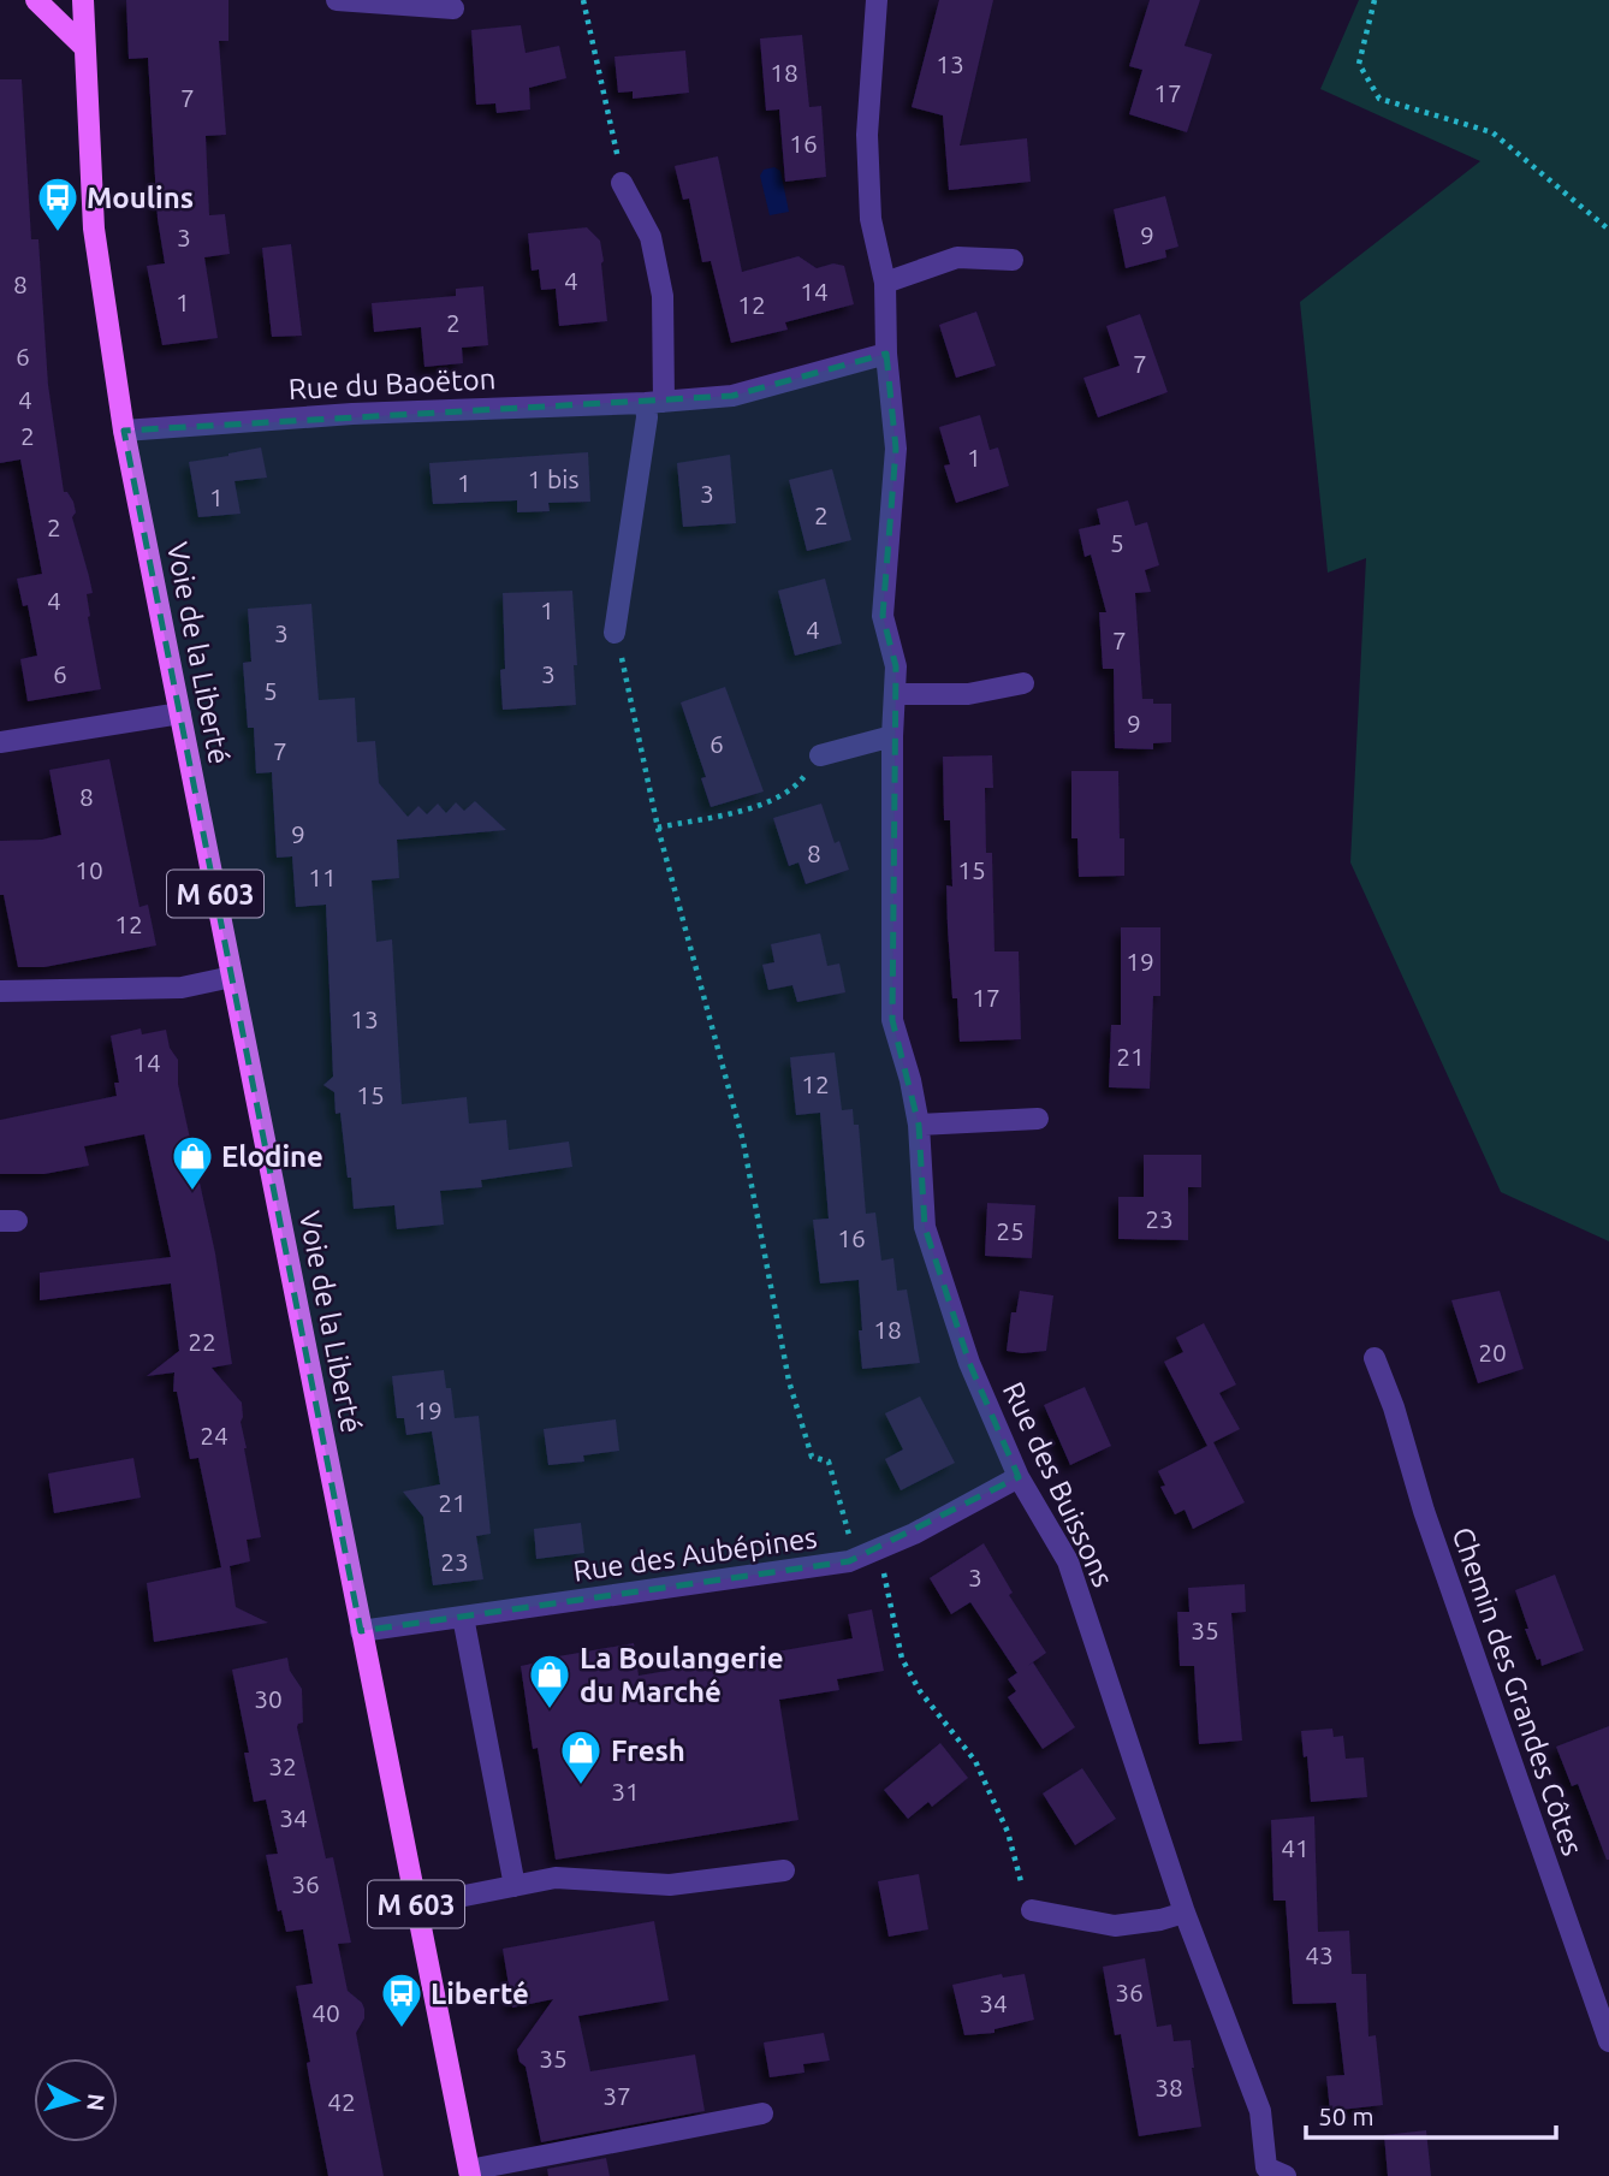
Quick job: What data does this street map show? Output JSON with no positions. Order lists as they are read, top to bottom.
{
  "streets": {
    "main road": ["Voie de la Liberté", "M 603"],
    "street": [
      "Rue du Baoëton",
      "Rue des Buissons",
      "Rue des Aubépines",
      "Chemin des Grandes Côtes"
    ]
  },
  "crossings": [
    ["Rue du Baoëton", "Voie de la Liberté"],
    ["Rue du Baoëton", "M 603"],
    ["Rue du Baoëton", "Rue des Buissons"],
    ["Voie de la Liberté", "M 603"],
    ["Voie de la Liberté", "Rue des Aubépines"],
    ["Rue des Buissons", "Rue des Aubépines"]
  ],
  "places": {
    "bus stop": ["Moulins", "Liberté"],
    "shop": ["Elodine", "La Boulangerie du Marché", "Fresh"]
  },
  "house_numbers": [
    "13",
    "18",
    "17",
    "7",
    "16",
    "9",
    "3",
    "4",
    "8",
    "14",
    "1",
    "12",
    "2",
    "6",
    "7",
    "4",
    "2",
    "1",
    "1 bis",
    "1",
    "3",
    "1",
    "2",
    "2",
    "5",
    "4",
    "1",
    "4",
    "3",
    "7",
    "6",
    "3",
    "5",
    "9",
    "6",
    "7",
    "8",
    "9",
    "8",
    "10",
    "15",
    "11",
    "12",
    "19",
    "17",
    "13",
    "21",
    "14",
    "12",
    "15",
    "23",
    "25",
    "16",
    "18",
    "22",
    "20",
    "19",
    "24",
    "21",
    "23",
    "3",
    "35",
    "30",
    "32",
    "31",
    "34",
    "41",
    "36",
    "43",
    "36",
    "34",
    "40",
    "35",
    "38",
    "37",
    "42"
  ],
  "scale_bar": "50 m",
  "north": "right"
}
